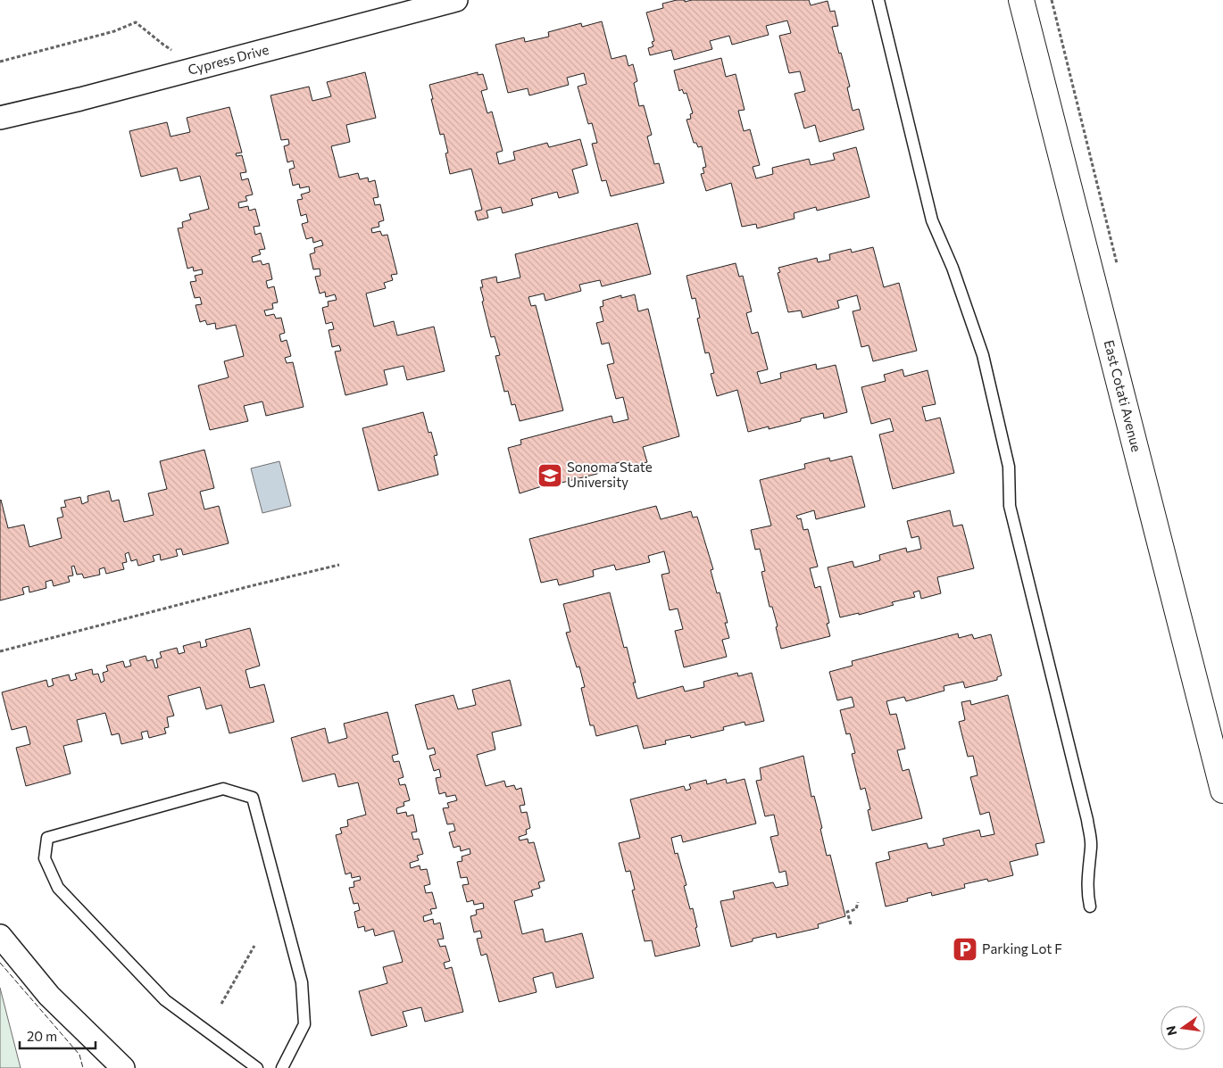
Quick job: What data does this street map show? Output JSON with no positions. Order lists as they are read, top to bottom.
{
  "streets": {
    "main road": ["East Cotati Avenue"],
    "street": ["Cypress Drive"]
  },
  "places": {
    "school or university": ["Sonoma State University"],
    "parking": ["Parking Lot F"]
  },
  "scale_bar": "20 m",
  "north": "left"
}
